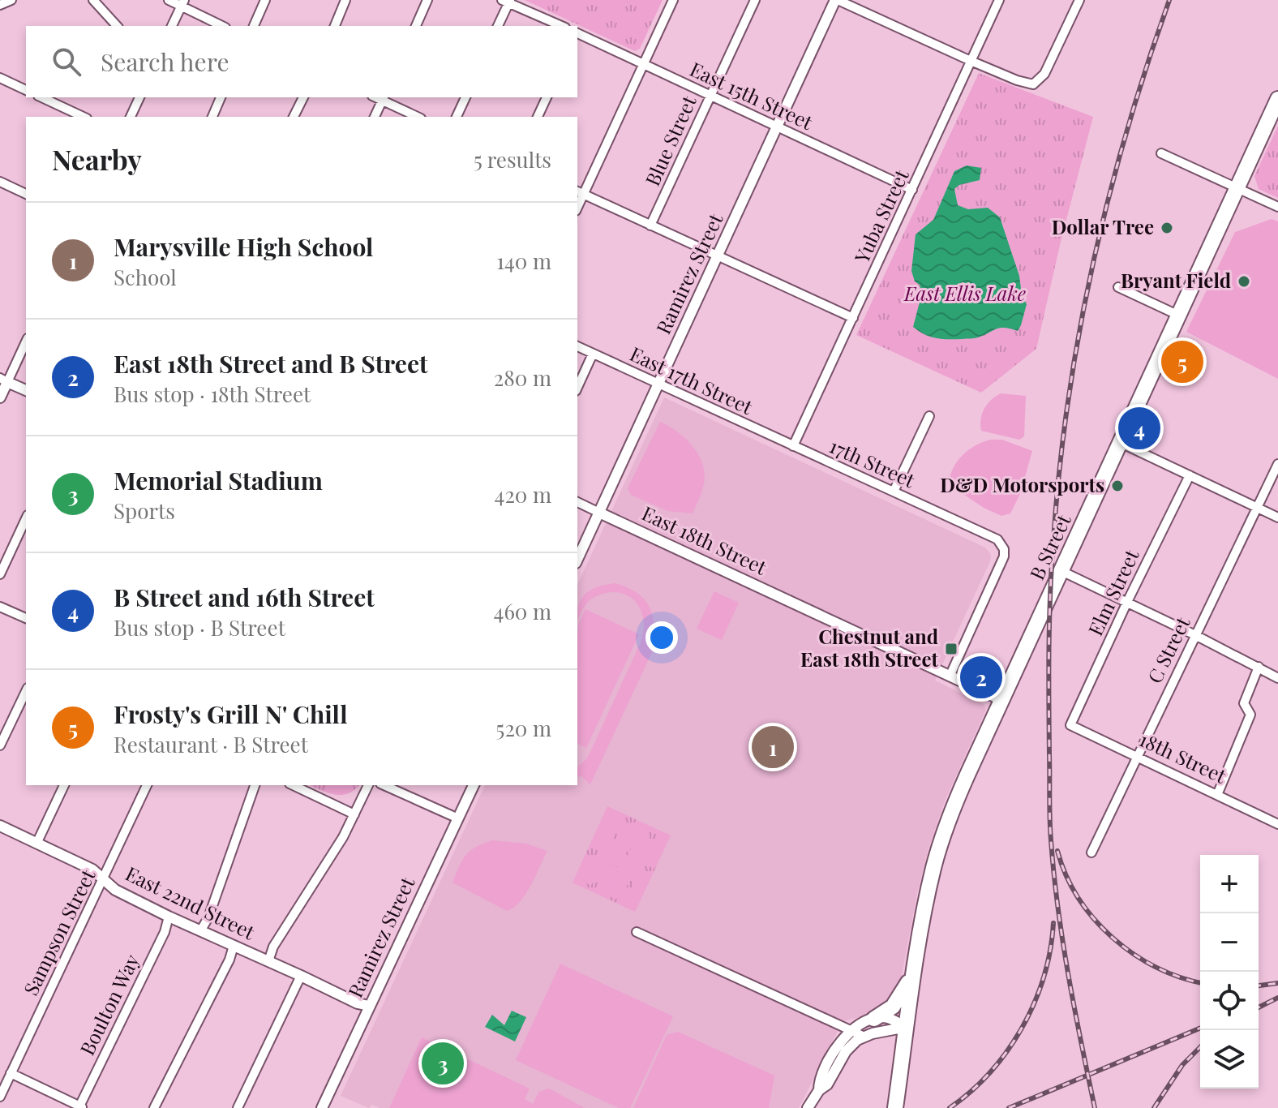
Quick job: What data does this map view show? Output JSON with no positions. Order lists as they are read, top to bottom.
{
  "streets": {
    "highway": ["B Street"],
    "street": [
      "East 15th Street",
      "Blue Street",
      "Yuba Street",
      "Ramirez Street",
      "East 17th Street",
      "17th Street",
      "East 18th Street",
      "Elm Street",
      "C Street",
      "18th Street",
      "East 22nd Street",
      "Sampson Street",
      "Boulton Way"
    ]
  },
  "crossings": [
    ["East 15th Street", "Blue Street"],
    ["East 15th Street", "Yuba Street"],
    ["East 15th Street", "Ramirez Street"],
    ["Yuba Street", "East 17th Street"],
    ["Yuba Street", "17th Street"],
    ["Ramirez Street", "East 17th Street"],
    ["Ramirez Street", "East 18th Street"],
    ["Ramirez Street", "East 22nd Street"],
    ["East 17th Street", "17th Street"],
    ["17th Street", "East 18th Street"],
    ["Elm Street", "18th Street"],
    ["C Street", "18th Street"],
    ["East 22nd Street", "Sampson Street"],
    ["East 22nd Street", "Boulton Way"]
  ],
  "parks": ["East Ellis Lake"],
  "places": {
    "other": ["Dollar Tree", "Bryant Field", "D&D Motorsports"],
    "transit": ["Chestnut and East 18th Street"]
  },
  "page": {
    "search": "Search here",
    "heading": ["Nearby", "5 results"],
    "list": [
      {
        "mark": "1",
        "name": "Marysville High School",
        "note": "School",
        "value": "140 m"
      },
      {
        "mark": "2",
        "name": "East 18th Street and B Street",
        "note": "Bus stop · 18th Street",
        "value": "280 m"
      },
      {
        "mark": "3",
        "name": "Memorial Stadium",
        "note": "Sports",
        "value": "420 m"
      },
      {
        "mark": "4",
        "name": "B Street and 16th Street",
        "note": "Bus stop · B Street",
        "value": "460 m"
      },
      {
        "mark": "5",
        "name": "Frosty's Grill N' Chill",
        "note": "Restaurant · B Street",
        "value": "520 m"
      }
    ],
    "pins": [
      "5",
      "4",
      "2",
      "1",
      "3"
    ],
    "map_buttons": ["+", "−"]
  }
}
